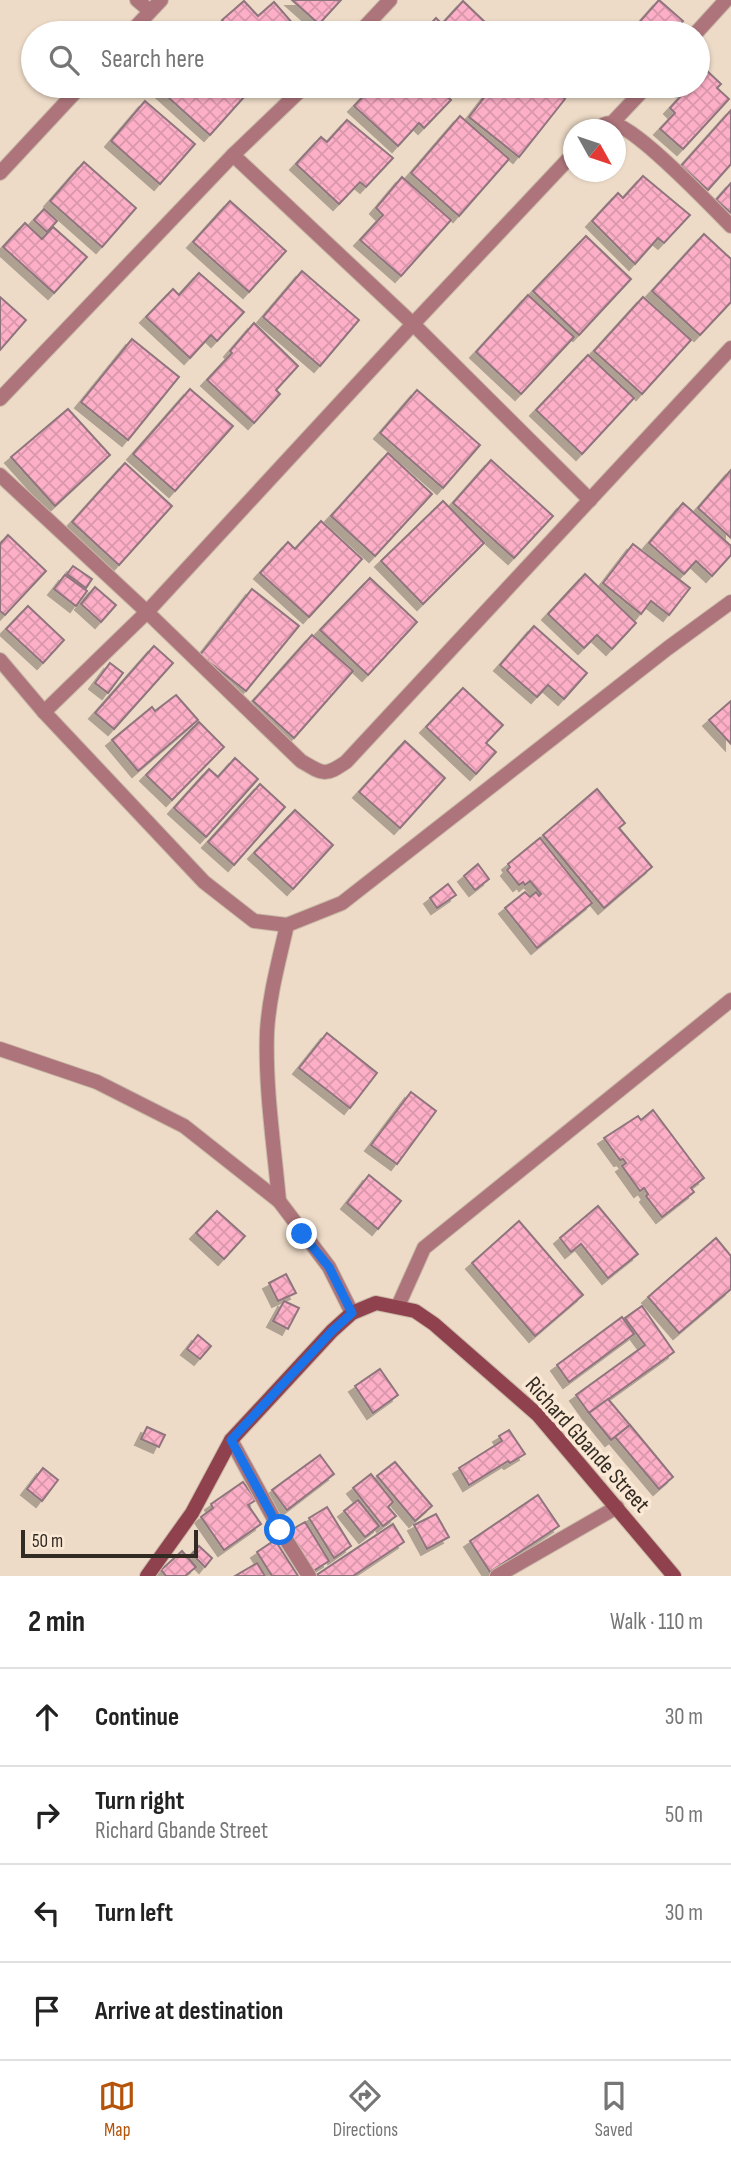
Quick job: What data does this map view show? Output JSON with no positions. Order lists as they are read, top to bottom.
{
  "streets": {
    "street": ["Richard Gbande Street"]
  },
  "scale_bar": "50 m",
  "north": "bottom right",
  "page": {
    "search": "Search here",
    "scale": "50 m",
    "heading": ["2 min", "Walk · 110 m"],
    "list": [
      ["Continue", "30 m"],
      ["Turn right", "Richard Gbande Street", "50 m"],
      ["Turn left", "30 m"],
      "Arrive at destination"
    ],
    "nav": ["Map", "Directions", "Saved"]
  }
}
